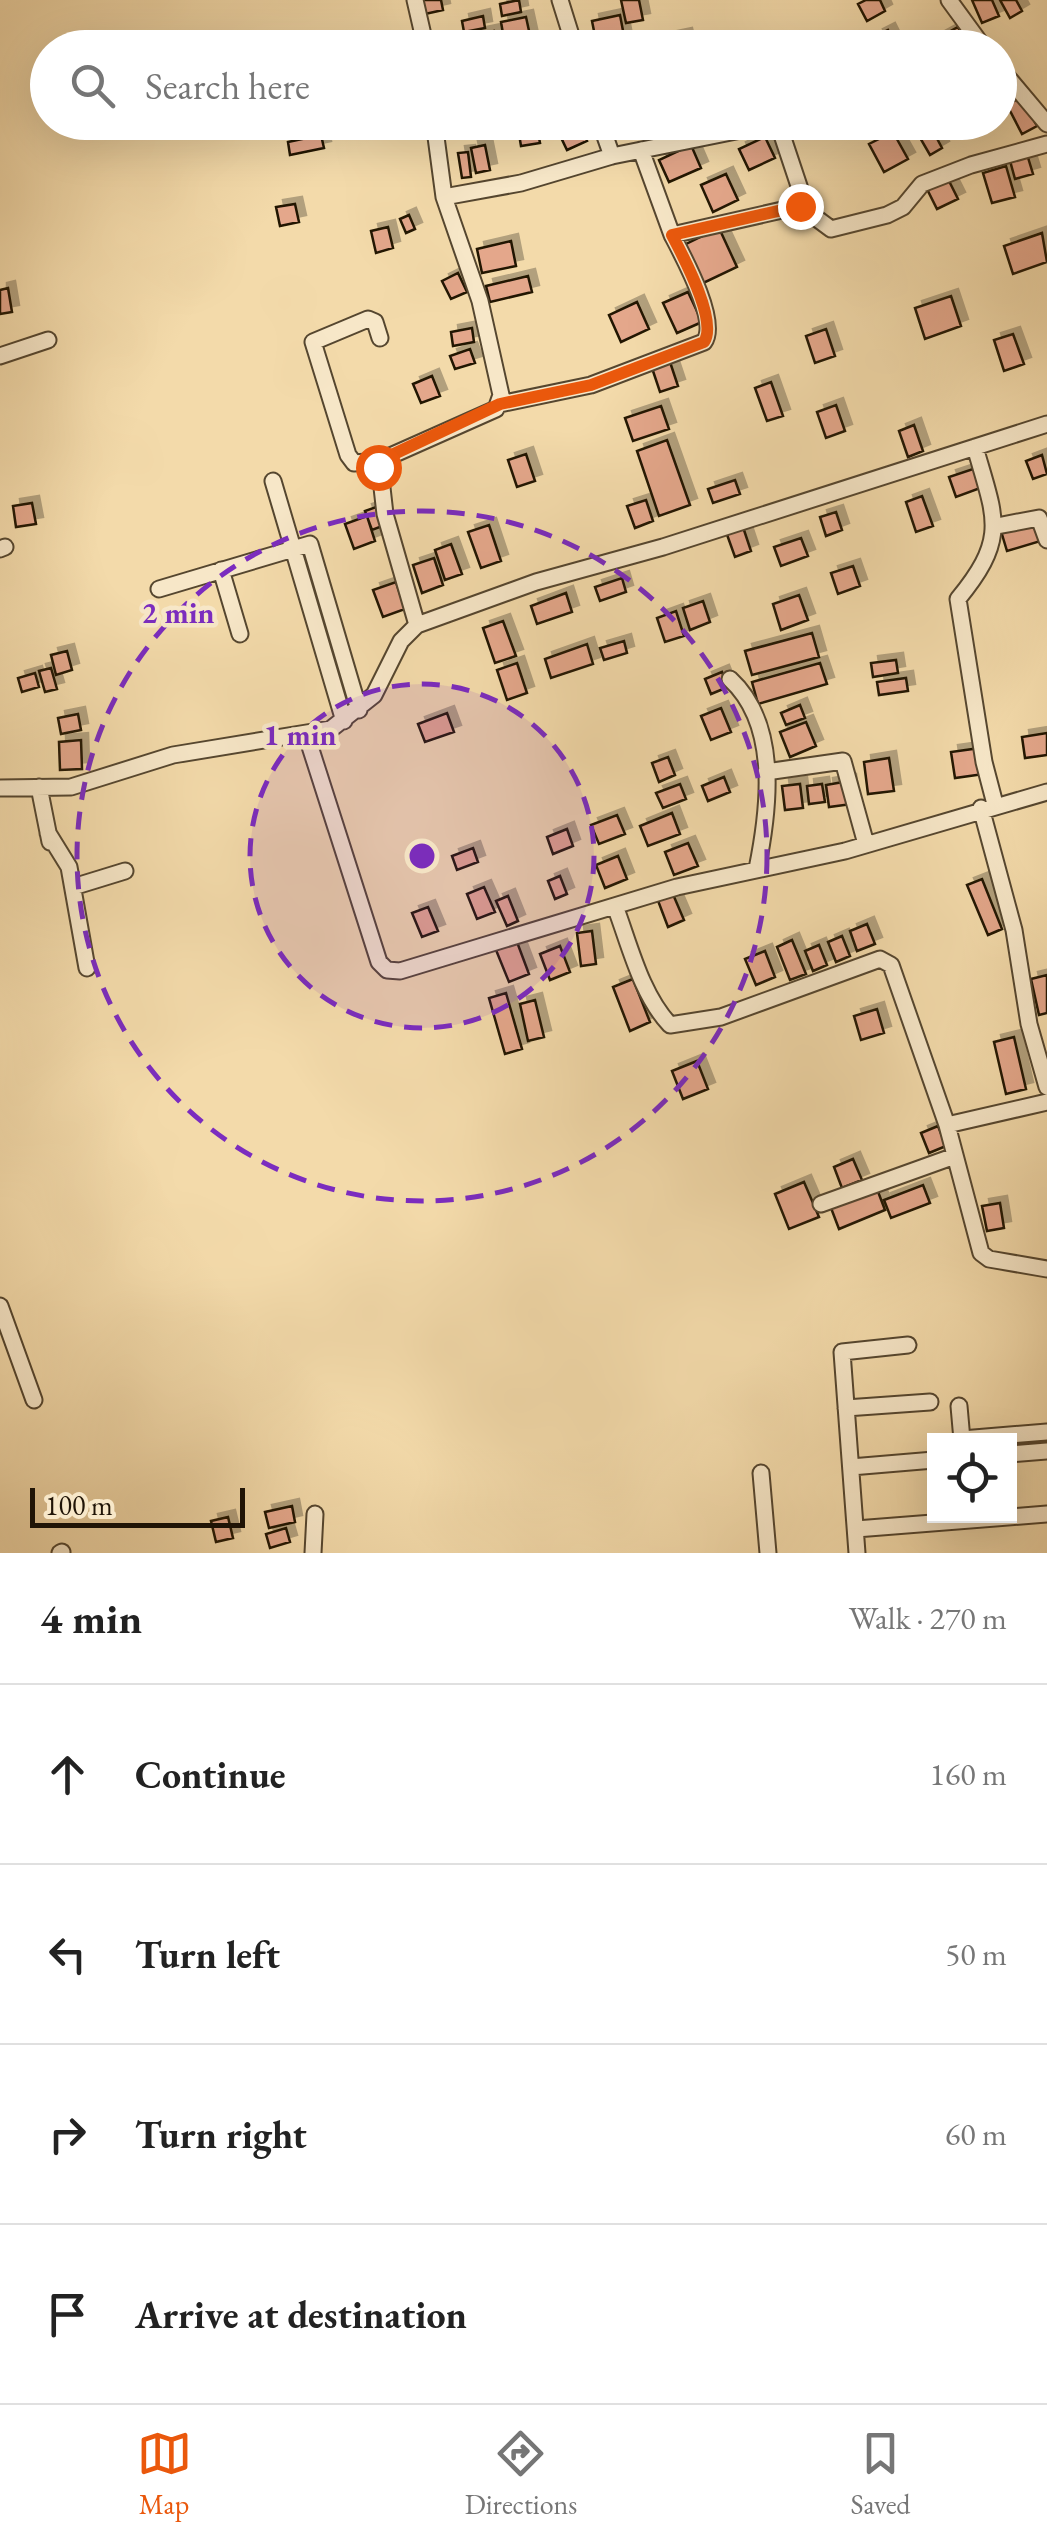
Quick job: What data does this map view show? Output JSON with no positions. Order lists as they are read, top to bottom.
{
  "scale_bar": "100 m",
  "page": {
    "search": "Search here",
    "scale": "100 m",
    "heading": ["4 min", "Walk · 270 m"],
    "list": [
      ["Continue", "160 m"],
      ["Turn left", "50 m"],
      ["Turn right", "60 m"],
      "Arrive at destination"
    ],
    "nav": ["Map", "Directions", "Saved"]
  },
  "rings": ["2 min", "1 min"]
}
